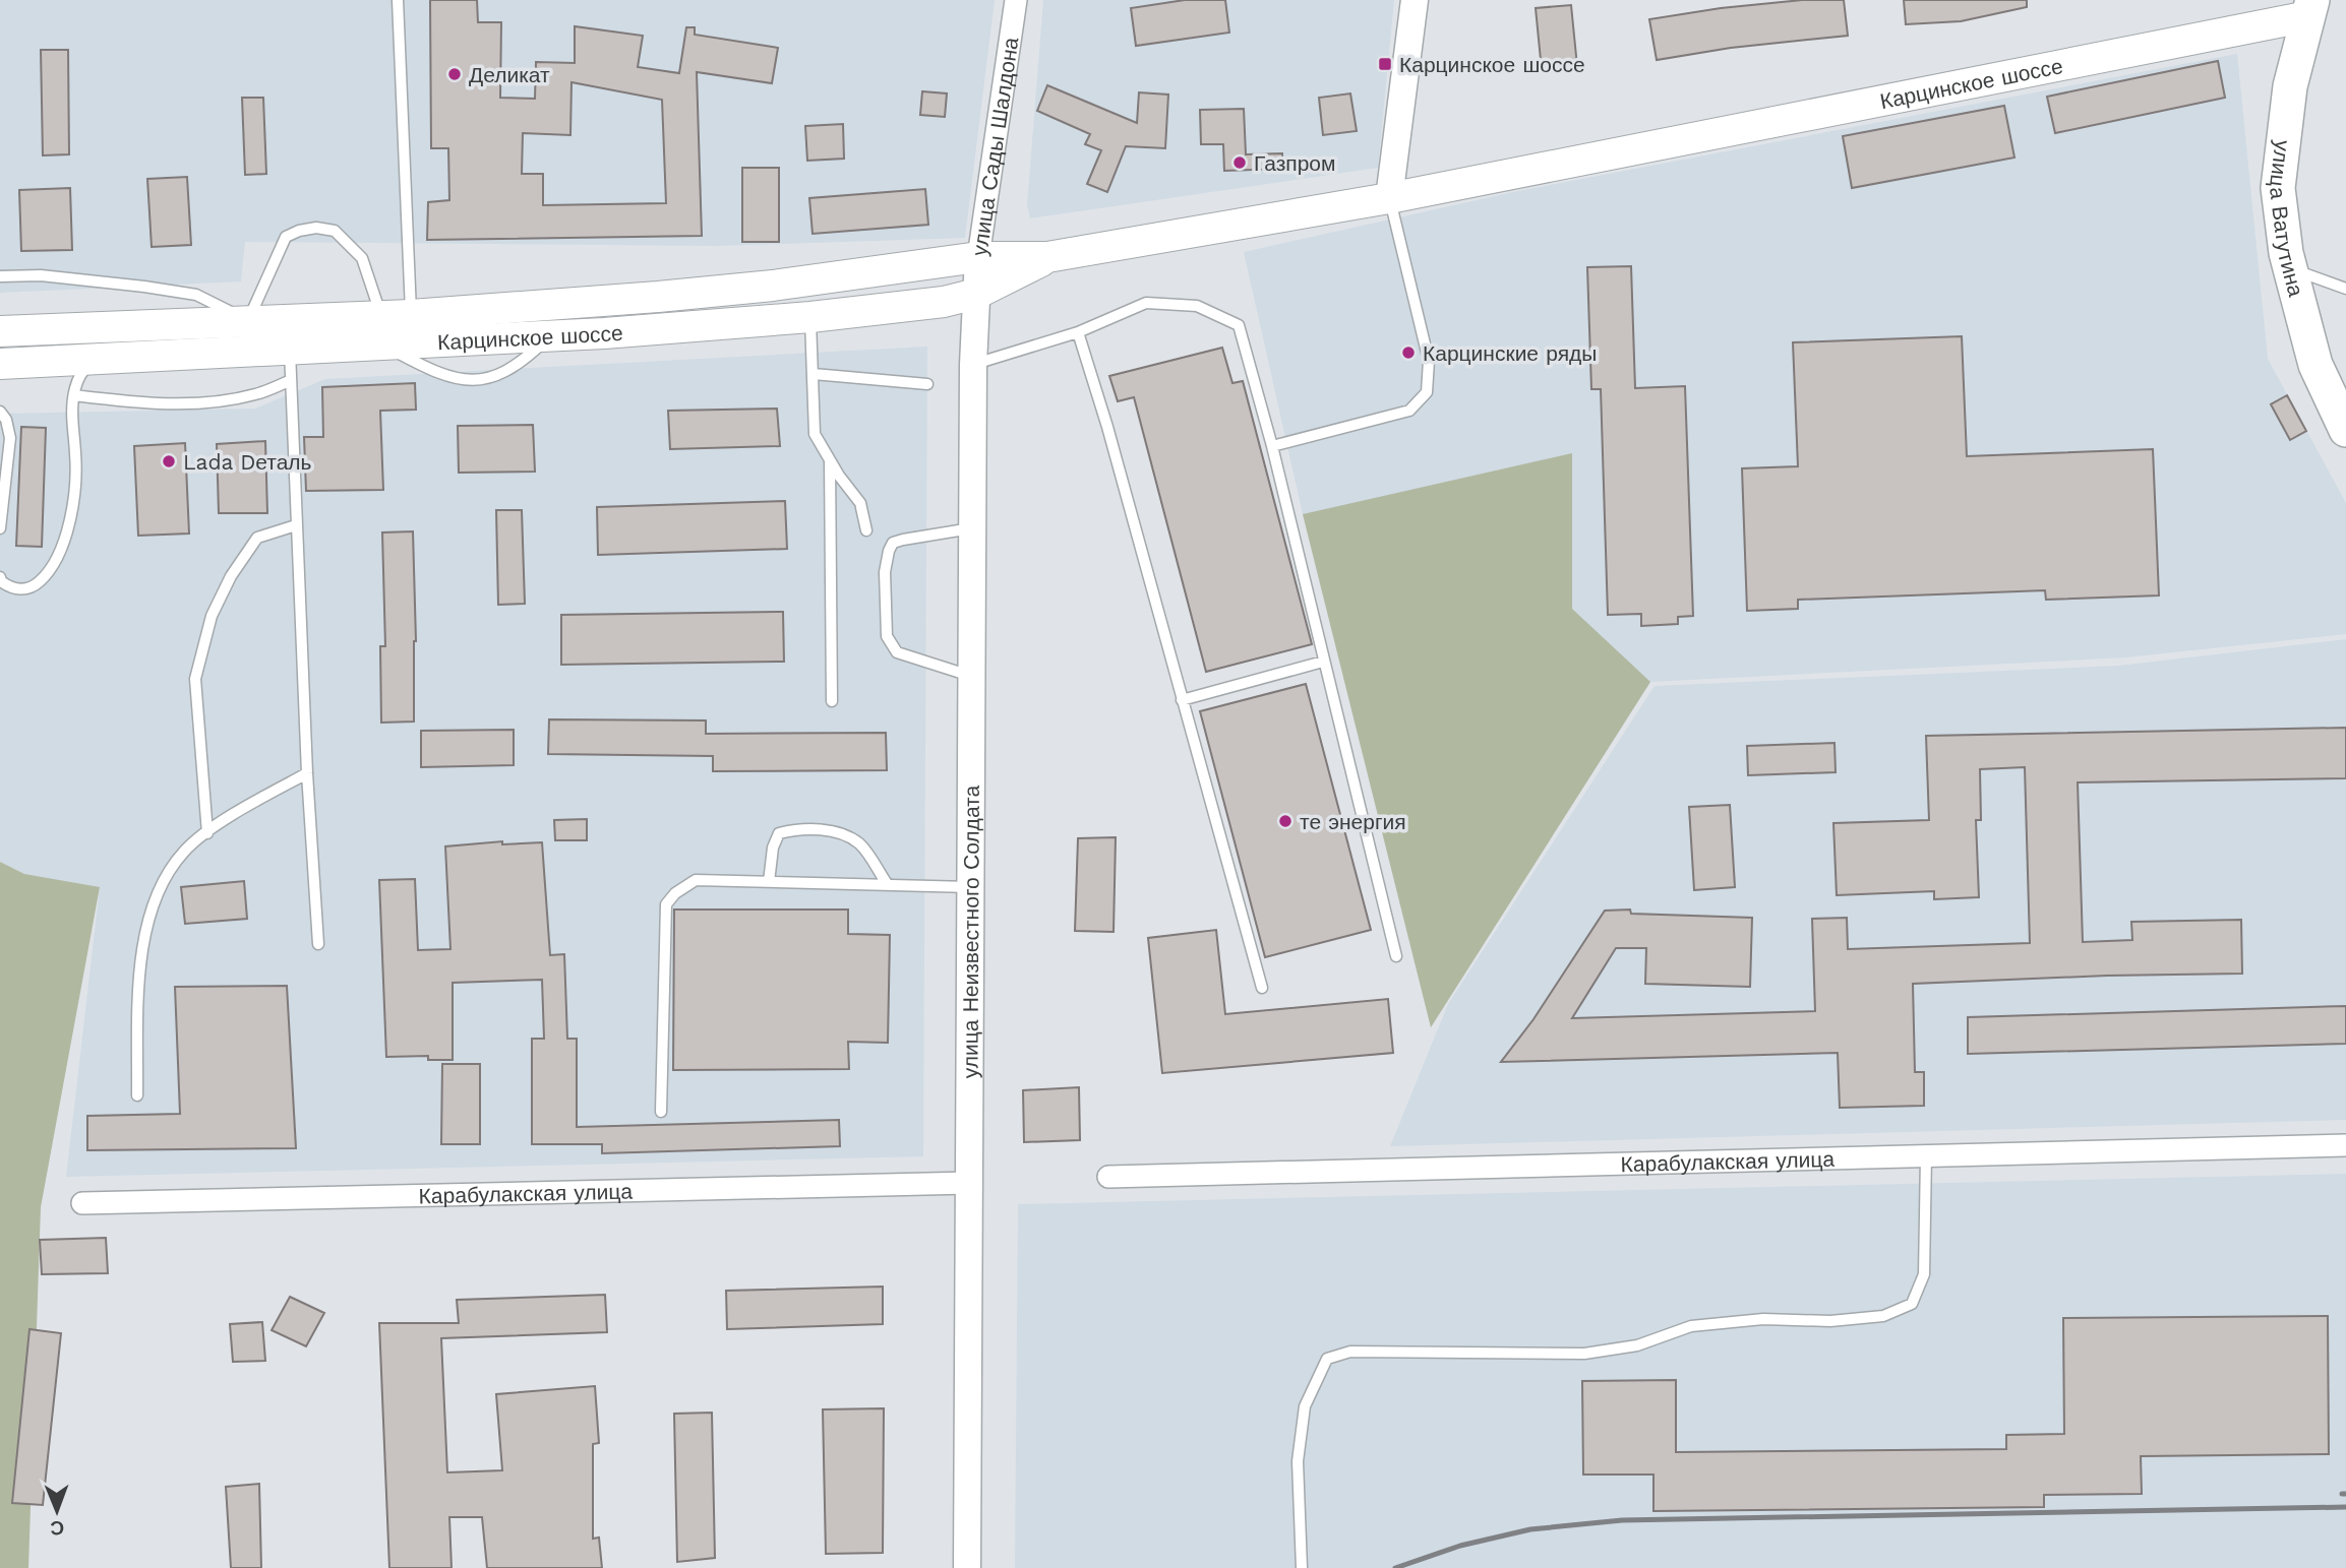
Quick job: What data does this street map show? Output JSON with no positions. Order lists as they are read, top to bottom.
{
  "streets": {
    "main road": ["Карцинское шоссе", "улица Ватутина"],
    "street": ["улица Сады Шалдона", "улица Неизвестного Солдата", "Карабулакская улица"]
  },
  "crossings": [
    ["Карцинское шоссе", "улица Сады Шалдона"],
    ["Карцинское шоссе", "улица Ватутина"],
    ["Карцинское шоссе", "улица Неизвестного Солдата"],
    ["улица Сады Шалдона", "улица Неизвестного Солдата"],
    ["улица Неизвестного Солдата", "Карабулакская улица"]
  ],
  "places": {
    "transit": ["Карцинское шоссе"],
    "other": [
      "Деликат",
      "Газпром",
      "Карцинские ряды",
      "Lada Dеталь",
      "те энергия"
    ]
  },
  "north": "bottom"
}
